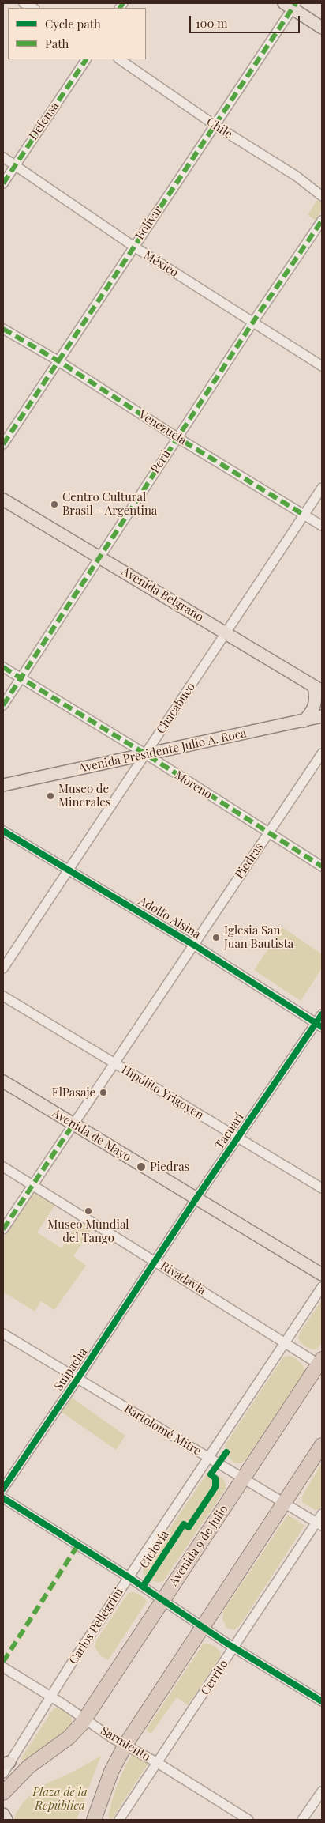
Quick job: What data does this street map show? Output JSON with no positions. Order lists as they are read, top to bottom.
{
  "streets": {
    "highway": ["Avenida 9 de Julio"],
    "main road": ["Avenida Belgrano", "Avenida Presidente Julio A. Roca", "Avenida de Mayo"],
    "street": [
      "Defensa",
      "Chile",
      "Bolívar",
      "México",
      "Venezuela",
      "Perú",
      "Chacabuco",
      "Moreno",
      "Piedras",
      "Adolfo Alsina",
      "Hipólito Yrigoyen",
      "Tacuarí",
      "Rivadavia",
      "Suipacha",
      "Bartolomé Mitre",
      "Carlos Pellegrini",
      "Cerrito",
      "Sarmiento"
    ],
    "cycle path": ["Ciclovía"]
  },
  "crossings": [
    ["Defensa", "México"],
    ["Chile", "Bolívar"],
    ["Bolívar", "México"],
    ["Bolívar", "Venezuela"],
    ["México", "Perú"],
    ["Venezuela", "Perú"],
    ["Venezuela", "Chacabuco"],
    ["Perú", "Avenida Belgrano"],
    ["Perú", "Moreno"],
    ["Avenida Belgrano", "Chacabuco"],
    ["Chacabuco", "Avenida Presidente Julio A. Roca"],
    ["Chacabuco", "Moreno"],
    ["Chacabuco", "Adolfo Alsina"],
    ["Avenida Presidente Julio A. Roca", "Moreno"],
    ["Moreno", "Piedras"],
    ["Piedras", "Adolfo Alsina"],
    ["Piedras", "Hipólito Yrigoyen"],
    ["Piedras", "Avenida de Mayo"],
    ["Piedras", "Rivadavia"],
    ["Adolfo Alsina", "Tacuarí"],
    ["Hipólito Yrigoyen", "Tacuarí"],
    ["Tacuarí", "Avenida de Mayo"],
    ["Tacuarí", "Rivadavia"],
    ["Tacuarí", "Suipacha"],
    ["Rivadavia", "Suipacha"],
    ["Rivadavia", "Avenida 9 de Julio"],
    ["Rivadavia", "Carlos Pellegrini"],
    ["Suipacha", "Bartolomé Mitre"],
    ["Bartolomé Mitre", "Avenida 9 de Julio"],
    ["Bartolomé Mitre", "Carlos Pellegrini"],
    ["Bartolomé Mitre", "Cerrito"],
    ["Avenida 9 de Julio", "Sarmiento"],
    ["Carlos Pellegrini", "Sarmiento"],
    ["Cerrito", "Sarmiento"]
  ],
  "parks": ["Plaza de la República"],
  "places": [
    "Centro Cultural Brasil - Argentina",
    "Museo de Minerales",
    "Iglesia San Juan Bautista",
    "ElPasaje",
    "Piedras",
    "Museo Mundial del Tango"
  ],
  "legend": ["Cycle path", "Path"],
  "scale_bar": "100 m"
}
